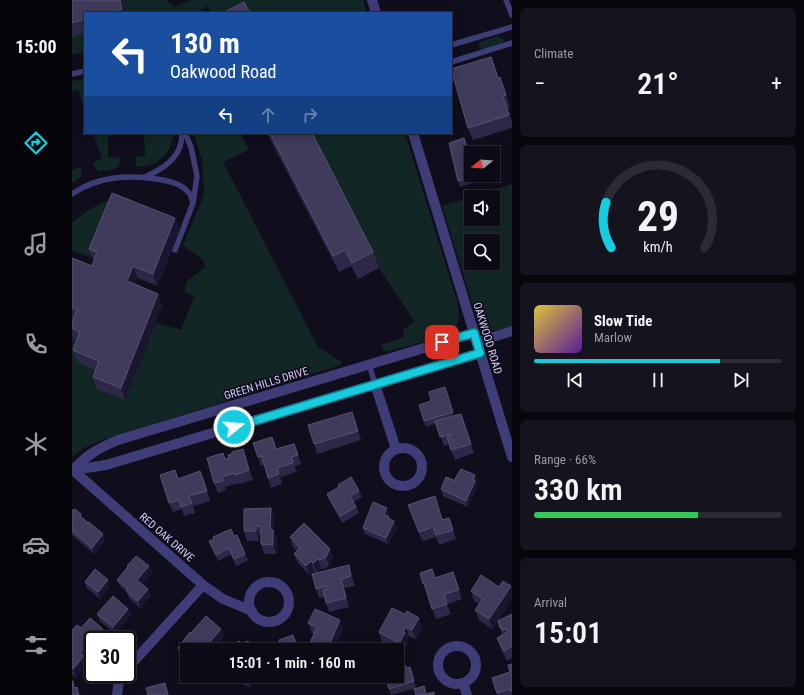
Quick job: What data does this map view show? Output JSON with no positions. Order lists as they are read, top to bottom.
{
  "streets": {
    "street": ["OAKWOOD ROAD", "GREEN HILLS DRIVE", "RED OAK DRIVE"]
  },
  "crossings": [
    ["OAKWOOD ROAD", "GREEN HILLS DRIVE"],
    ["GREEN HILLS DRIVE", "RED OAK DRIVE"]
  ],
  "north": "left",
  "page": {
    "tabs": "15:00",
    "tile": [
      "Climate",
      ["Range · 66%", "330 km"],
      ["Arrival", "15:01"]
    ],
    "turn": ["130 m", "Oakwood Road"],
    "heat": ["−", "21°", "+"],
    "song": ["Slow Tide", "Marlow"],
    "limit": "30",
    "trip": "15:01 · 1 min · 160 m",
    "gauge": ["29", "km/h"]
  }
}
